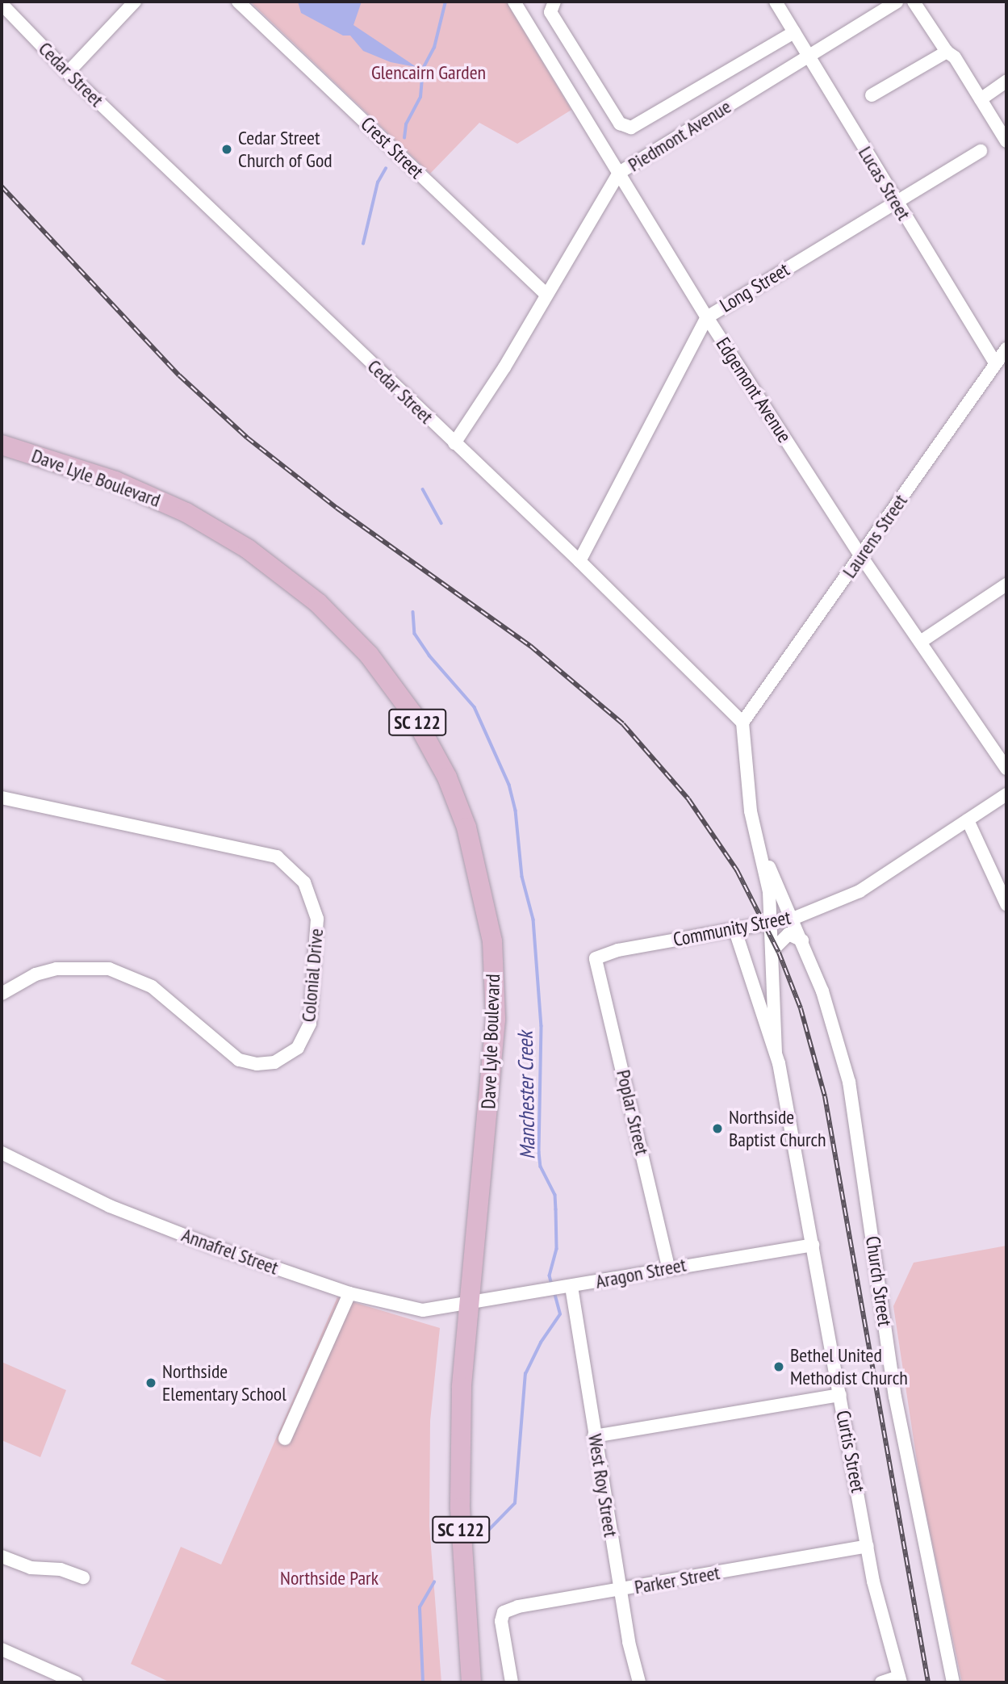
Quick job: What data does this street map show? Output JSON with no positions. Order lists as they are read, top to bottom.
{
  "streets": {
    "main road": ["Dave Lyle Boulevard", "SC 122"],
    "street": [
      "Cedar Street",
      "Piedmont Avenue",
      "Crest Street",
      "Lucas Street",
      "Long Street",
      "Edgemont Avenue",
      "Laurens Street",
      "Community Street",
      "Colonial Drive",
      "Poplar Street",
      "Annafrel Street",
      "Aragon Street",
      "Church Street",
      "Curtis Street",
      "West Roy Street",
      "Parker Street"
    ]
  },
  "crossings": [
    ["Cedar Street", "Piedmont Avenue"],
    ["Cedar Street", "Long Street"],
    ["Cedar Street", "Laurens Street"],
    ["Cedar Street", "Curtis Street"],
    ["Piedmont Avenue", "Crest Street"],
    ["Piedmont Avenue", "Lucas Street"],
    ["Piedmont Avenue", "Edgemont Avenue"],
    ["Lucas Street", "Long Street"],
    ["Lucas Street", "Laurens Street"],
    ["Long Street", "Edgemont Avenue"],
    ["Edgemont Avenue", "Laurens Street"],
    ["Dave Lyle Boulevard", "Annafrel Street"],
    ["Dave Lyle Boulevard", "Aragon Street"],
    ["Laurens Street", "Curtis Street"],
    ["Community Street", "Poplar Street"],
    ["Community Street", "Church Street"],
    ["Community Street", "Curtis Street"],
    ["Poplar Street", "Aragon Street"],
    ["Annafrel Street", "Aragon Street"],
    ["Aragon Street", "Curtis Street"],
    ["Aragon Street", "West Roy Street"],
    ["Church Street", "Curtis Street"],
    ["Curtis Street", "Parker Street"],
    ["West Roy Street", "Parker Street"]
  ],
  "water": ["Manchester Creek"],
  "parks": ["Glencairn Garden", "Northside Park"],
  "places": [
    "Cedar Street Church of God",
    "Northside Baptist Church",
    "Bethel United Methodist Church",
    "Northside Elementary School"
  ]
}
